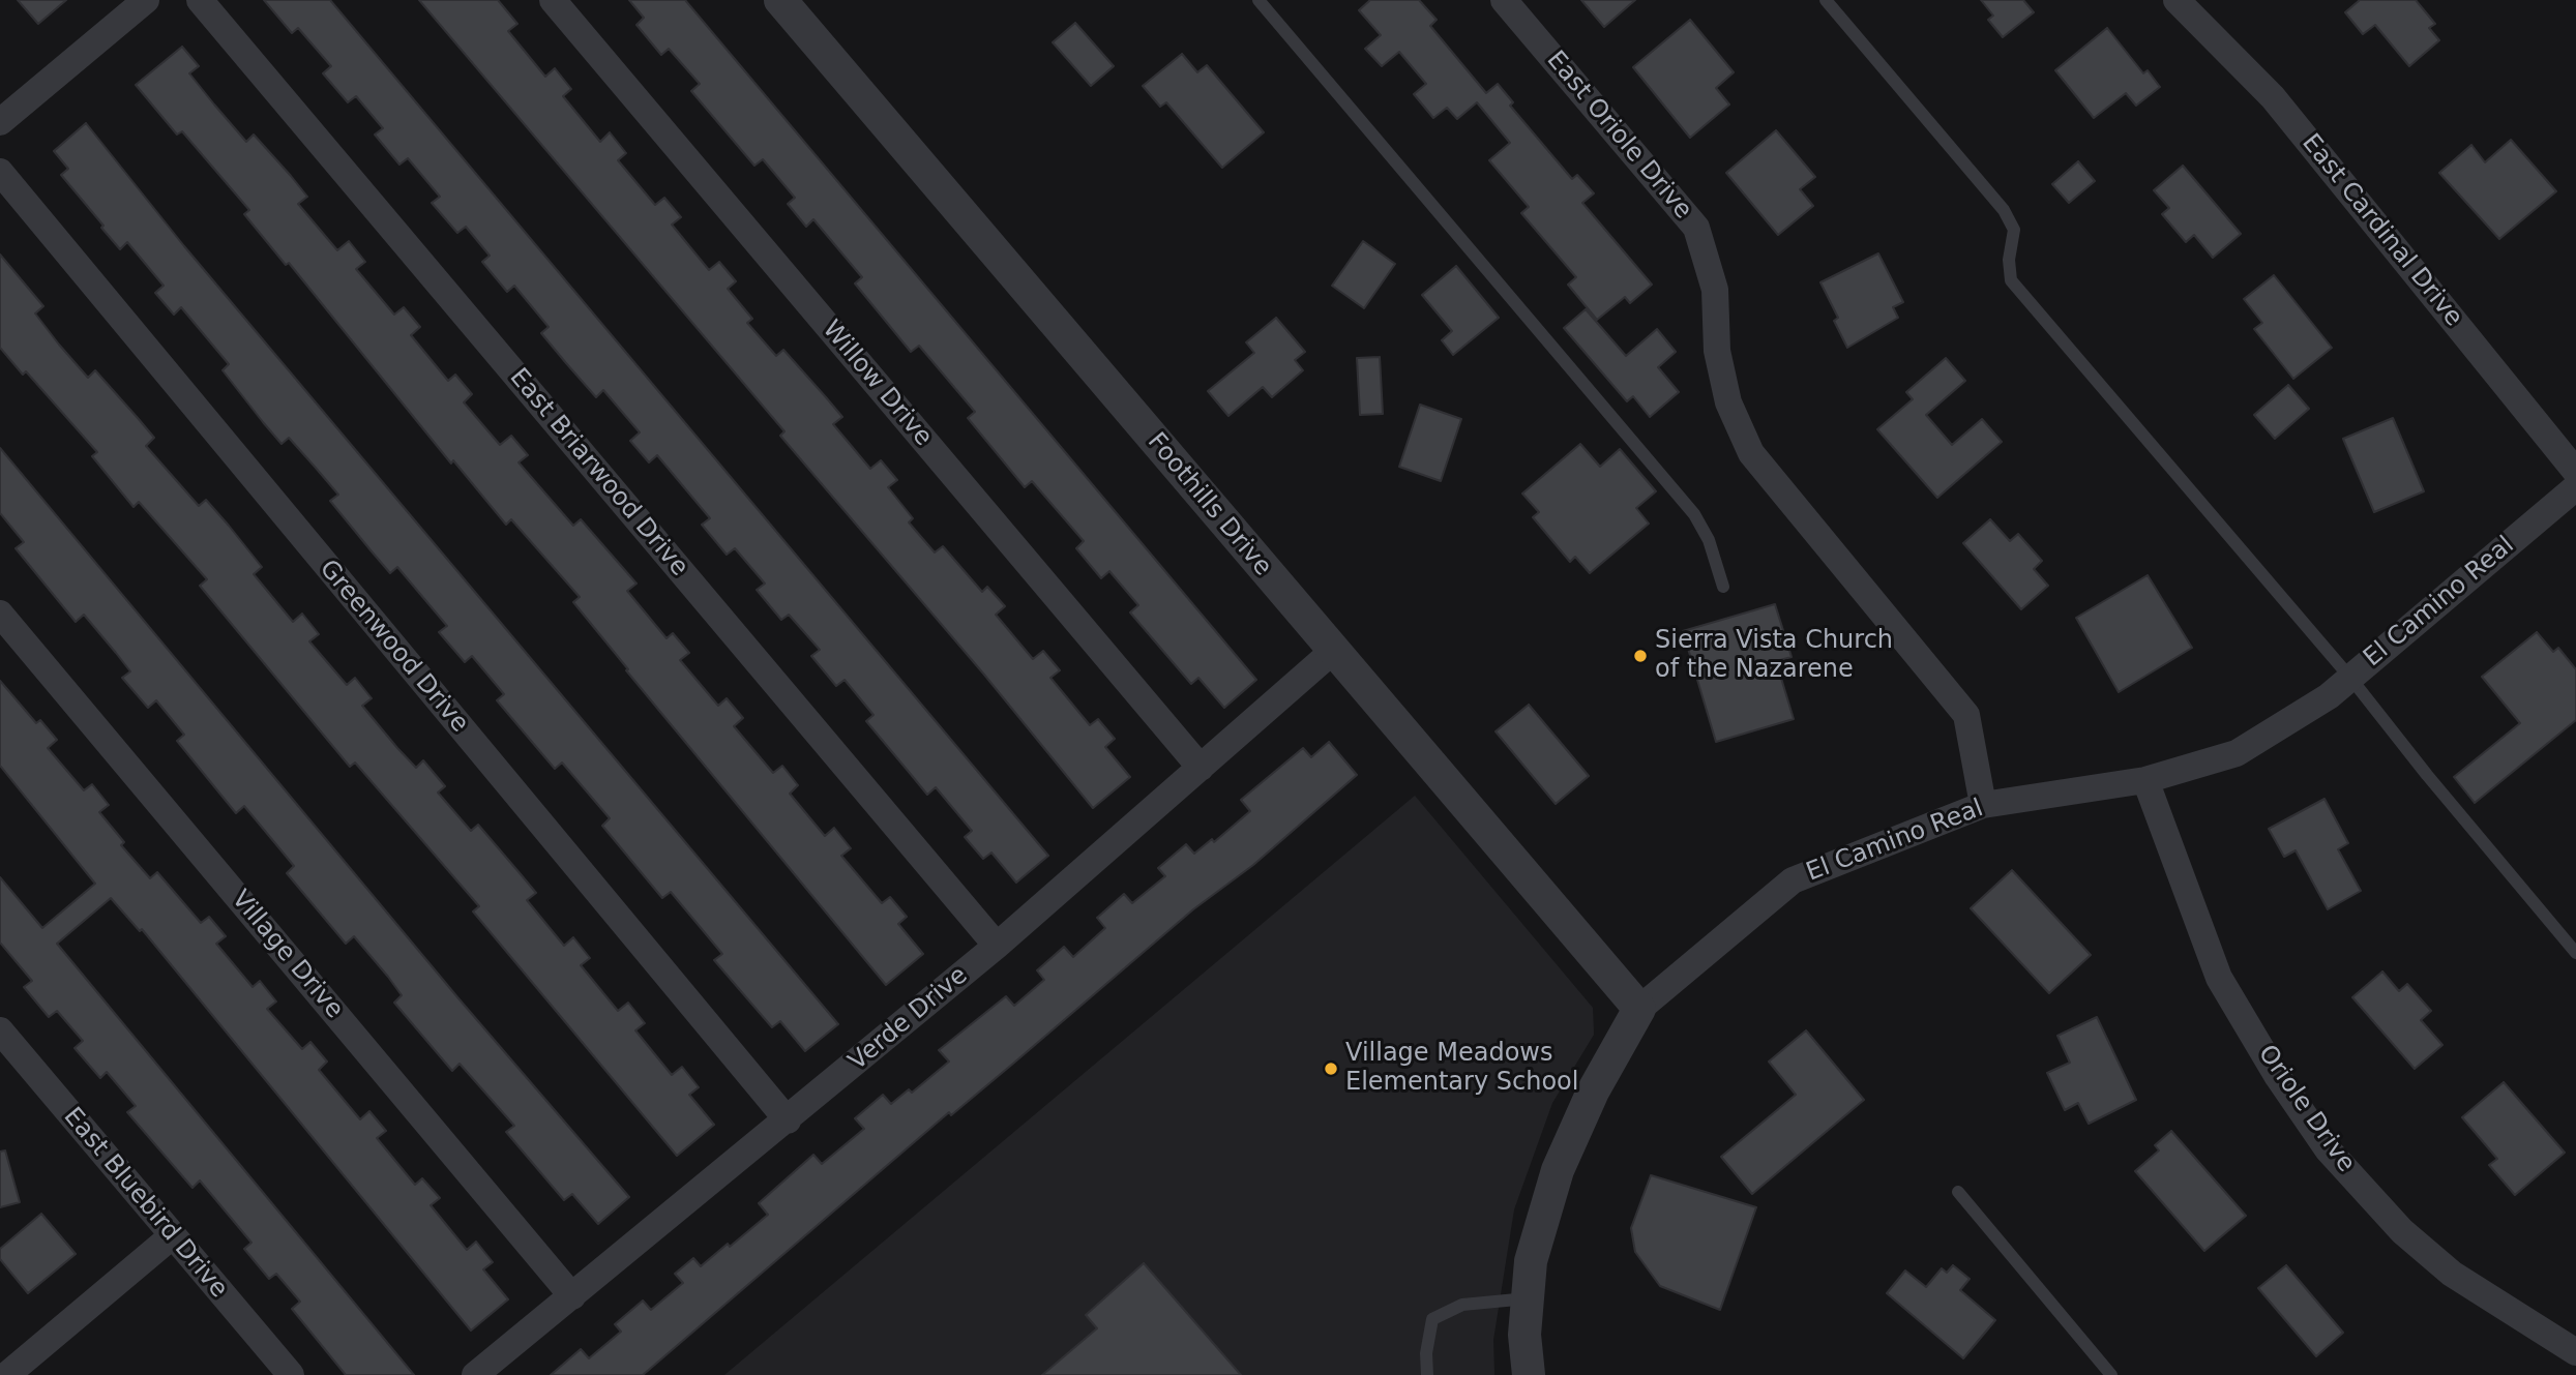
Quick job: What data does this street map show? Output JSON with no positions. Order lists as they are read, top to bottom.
{
  "streets": {
    "street": [
      "East Oriole Drive",
      "East Cardinal Drive",
      "Willow Drive",
      "East Briarwood Drive",
      "Foothills Drive",
      "El Camino Real",
      "Greenwood Drive",
      "Village Drive",
      "Verde Drive",
      "Oriole Drive",
      "East Bluebird Drive"
    ]
  },
  "crossings": [
    ["East Oriole Drive", "El Camino Real"],
    ["Willow Drive", "Verde Drive"],
    ["East Briarwood Drive", "Verde Drive"],
    ["Foothills Drive", "El Camino Real"],
    ["Foothills Drive", "Verde Drive"],
    ["El Camino Real", "Oriole Drive"],
    ["Greenwood Drive", "Verde Drive"],
    ["Village Drive", "Verde Drive"]
  ],
  "places": ["Sierra Vista Church of the Nazarene", "Village Meadows Elementary School"]
}
